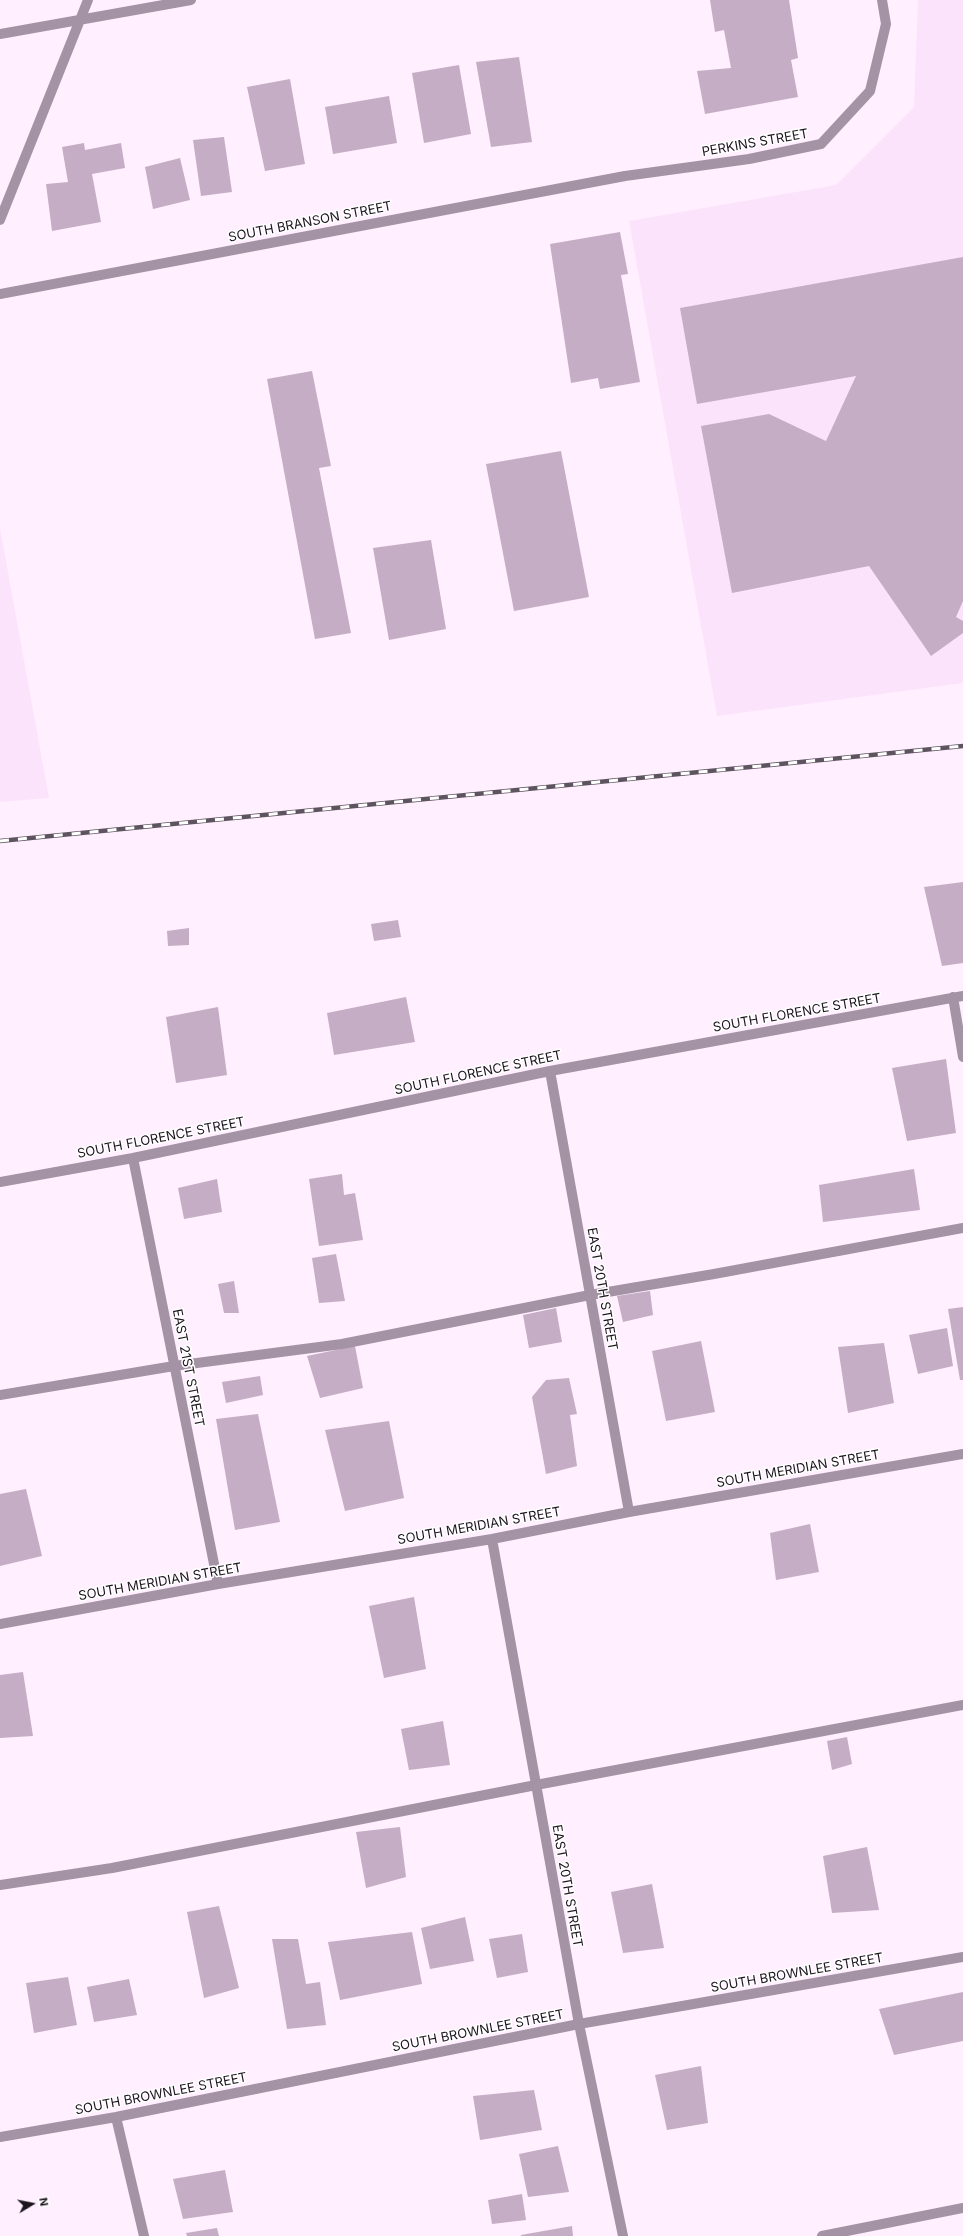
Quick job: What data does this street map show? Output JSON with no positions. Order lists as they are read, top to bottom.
{
  "streets": {
    "street": [
      "PERKINS STREET",
      "SOUTH BRANSON STREET",
      "SOUTH FLORENCE STREET",
      "EAST 20TH STREET",
      "EAST 21ST STREET",
      "SOUTH MERIDIAN STREET",
      "SOUTH BROWNLEE STREET"
    ]
  },
  "crossings": [
    ["PERKINS STREET", "SOUTH BRANSON STREET"],
    ["SOUTH FLORENCE STREET", "EAST 20TH STREET"],
    ["SOUTH FLORENCE STREET", "EAST 21ST STREET"],
    ["EAST 20TH STREET", "SOUTH MERIDIAN STREET"],
    ["EAST 20TH STREET", "SOUTH BROWNLEE STREET"],
    ["EAST 21ST STREET", "SOUTH MERIDIAN STREET"]
  ],
  "north": "right"
}
